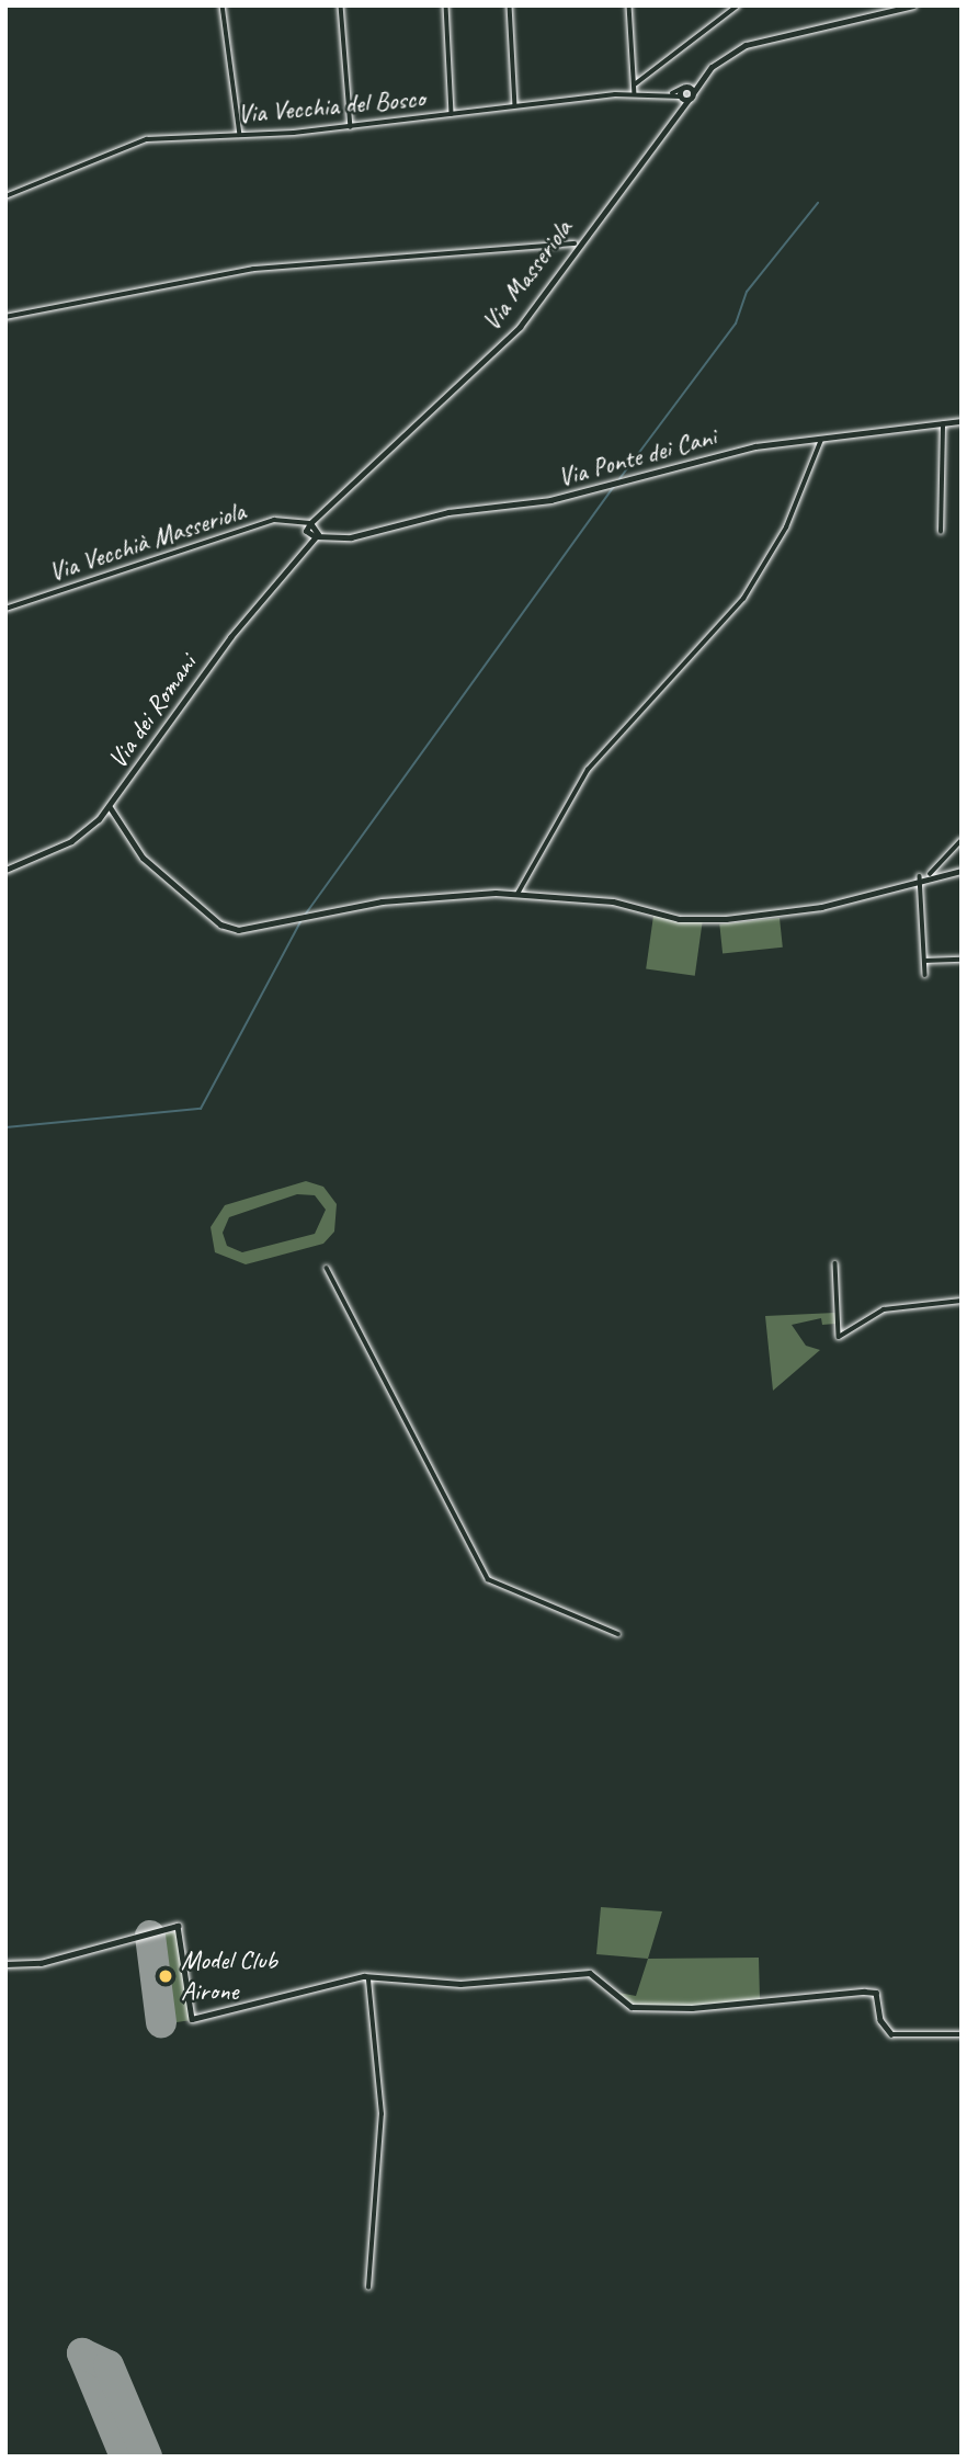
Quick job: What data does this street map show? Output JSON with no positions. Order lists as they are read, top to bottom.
{
  "streets": {
    "main road": ["Via Masseriola", "Via dei Romani"],
    "street": ["Via Vecchia del Bosco", "Via Ponte dei Cani", "Via Vecchià Masseriola"]
  },
  "crossings": [
    ["Via Vecchia del Bosco", "Via Masseriola"],
    ["Via Masseriola", "Via Vecchià Masseriola"],
    ["Via Ponte dei Cani", "Via dei Romani"]
  ],
  "places": ["Model Club Airone"]
}
